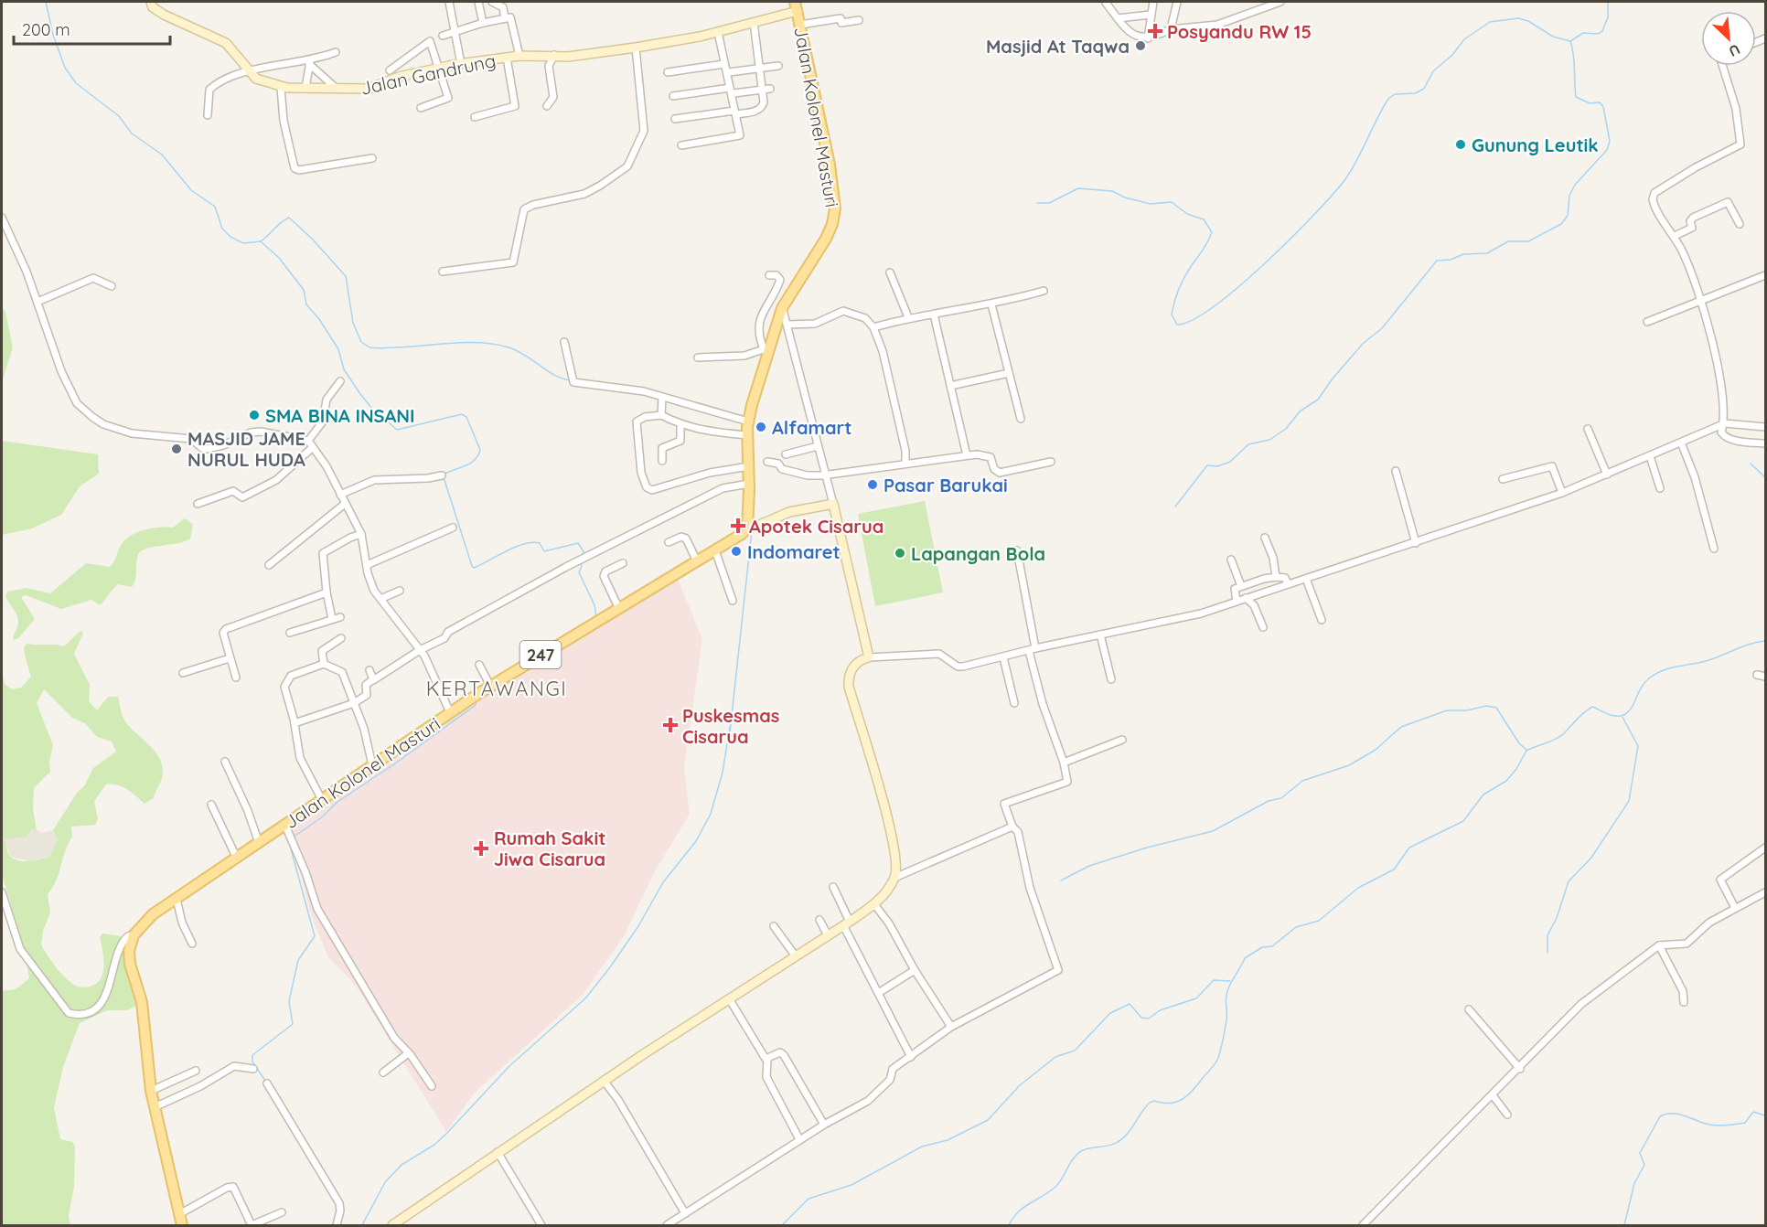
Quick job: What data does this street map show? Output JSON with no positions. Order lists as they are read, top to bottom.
{
  "streets": {
    "main road": ["Jalan Kolonel Masturi", "247"],
    "street": ["Jalan Gandrung"]
  },
  "crossings": [
    ["Jalan Gandrung", "Jalan Kolonel Masturi"]
  ],
  "districts": ["KERTAWANGI"],
  "places": {
    "health": [
      "Posyandu RW 15",
      "Apotek Cisarua",
      "Puskesmas Cisarua",
      "Rumah Sakit Jiwa Cisarua"
    ],
    "other": [
      "Masjid At Taqwa",
      "Gunung Leutik",
      "SMA BINA INSANI",
      "Alfamart",
      "MASJID JAME NURUL HUDA",
      "Pasar Barukai",
      "Indomaret",
      "Lapangan Bola"
    ]
  },
  "scale_bar": "200 m",
  "north": "bottom right"
}
